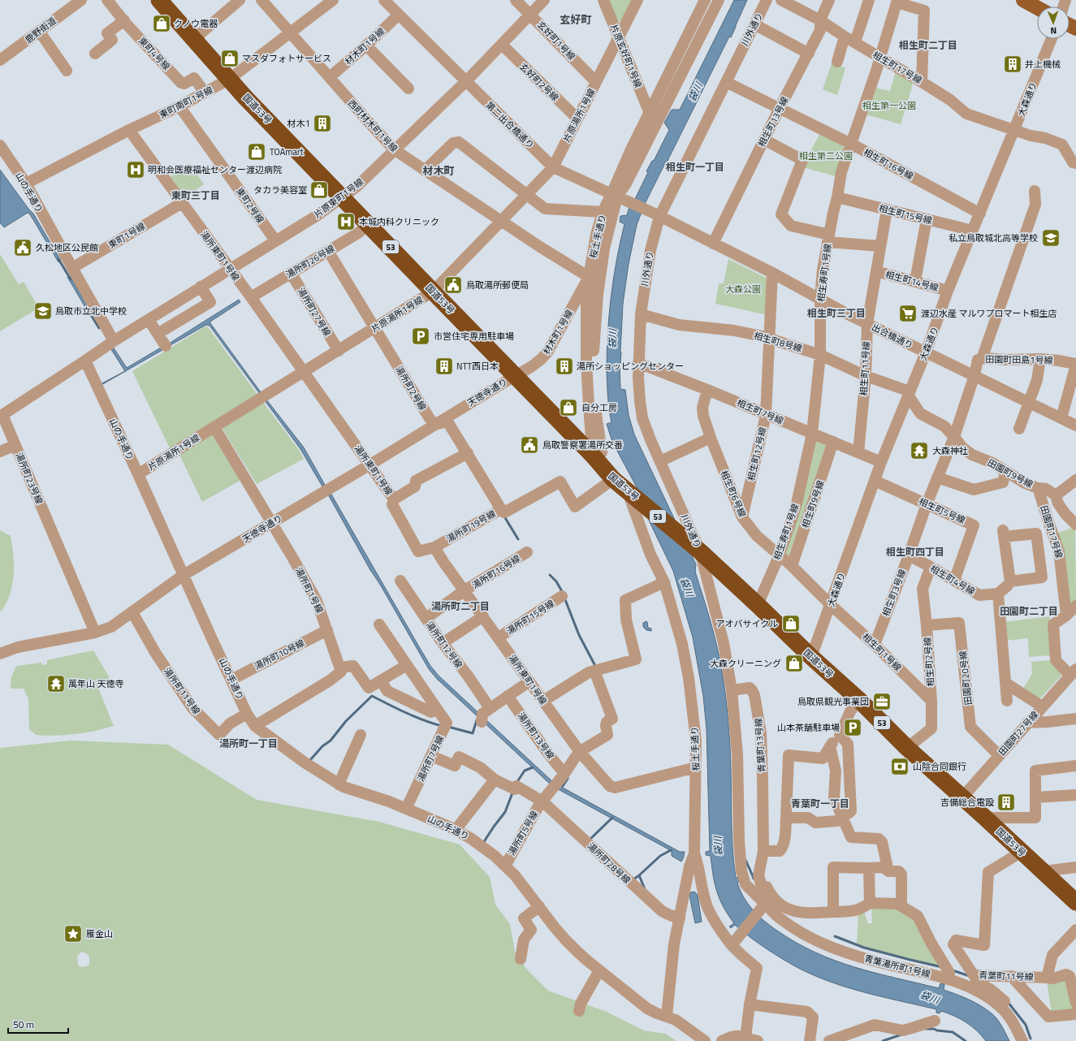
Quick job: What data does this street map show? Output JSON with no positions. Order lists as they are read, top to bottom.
{
  "streets": {
    "highway": ["国道53号", "53"],
    "street": [
      "川外通り",
      "鹿野街道",
      "玄好町1号線",
      "材木町1号線",
      "東町4号線",
      "片原玄好町1号線",
      "相生町17号線",
      "玄好町2号線",
      "大森通り",
      "東町南町1号線",
      "片原湯所1号線",
      "相生町13号線",
      "第二出合橋通り",
      "西町材木町1号線",
      "相生町16号線",
      "山の手通り",
      "片原東町1号線",
      "東町2号線",
      "相生町15号線",
      "東町1号線",
      "桜土手通り",
      "湯所東町1号線",
      "湯所町26号線",
      "相生寿町1号線",
      "相生町14号線",
      "湯所町27号線",
      "出合橋通り",
      "相生町8号線",
      "田園町田島1号線",
      "相生町11号線",
      "湯所町2号線",
      "天徳寺通り",
      "相生町7号線",
      "相生町12号線",
      "田園町9号線",
      "湯所町23号線",
      "相生町6号線",
      "相生町9号線",
      "相生町5号線",
      "湯所町19号線",
      "田園町17号線",
      "湯所町16号線",
      "相生町4号線",
      "湯所町1号線",
      "相生町3号線",
      "湯所町15号線",
      "湯所町12号線",
      "相生町1号線",
      "湯所町10号線",
      "相生町2号線",
      "田園町20号線",
      "湯所町11号線",
      "田園町27号線",
      "湯所町13号線",
      "青葉町13号線",
      "湯所町7号線",
      "湯所町5号線",
      "湯所町28号線",
      "青葉湯所町1号線",
      "青葉町11号線"
    ]
  },
  "crossings": [
    ["川外通り", "国道53号"],
    ["川外通り", "第二出合橋通り"],
    ["川外通り", "相生町16号線"],
    ["川外通り", "出合橋通り"],
    ["川外通り", "相生町8号線"],
    ["川外通り", "相生町7号線"],
    ["玄好町1号線", "片原湯所1号線"],
    ["玄好町1号線", "片原東町1号線"],
    ["材木町1号線", "国道53号"],
    ["材木町1号線", "第二出合橋通り"],
    ["材木町1号線", "西町材木町1号線"],
    ["材木町1号線", "桜土手通り"],
    ["材木町1号線", "天徳寺通り"],
    ["東町4号線", "東町南町1号線"],
    ["片原玄好町1号線", "片原湯所1号線"],
    ["片原玄好町1号線", "桜土手通り"],
    ["相生町17号線", "大森通り"],
    ["相生町17号線", "相生町13号線"],
    ["相生町17号線", "相生寿町1号線"],
    ["玄好町2号線", "片原湯所1号線"],
    ["玄好町2号線", "片原東町1号線"],
    ["大森通り", "国道53号"],
    ["大森通り", "相生町16号線"],
    ["大森通り", "相生町15号線"],
    ["大森通り", "相生町14号線"],
    ["大森通り", "出合橋通り"],
    ["大森通り", "相生町8号線"],
    ["大森通り", "相生町7号線"],
    ["大森通り", "田園町9号線"],
    ["大森通り", "相生町6号線"],
    ["大森通り", "相生町5号線"],
    ["大森通り", "相生町1号線"],
    ["東町南町1号線", "国道53号"],
    ["東町南町1号線", "西町材木町1号線"],
    ["東町南町1号線", "山の手通り"],
    ["東町南町1号線", "東町2号線"],
    ["東町南町1号線", "湯所東町1号線"],
    ["国道53号", "片原湯所1号線"],
    ["国道53号", "片原東町1号線"],
    ["国道53号", "桜土手通り"],
    ["国道53号", "湯所町26号線"],
    ["国道53号", "相生寿町1号線"],
    ["国道53号", "天徳寺通り"],
    ["国道53号", "湯所町19号線"],
    ["国道53号", "相生町2号線"],
    ["国道53号", "田園町27号線"],
    ["国道53号", "青葉町11号線"],
    ["片原湯所1号線", "第二出合橋通り"],
    ["片原湯所1号線", "西町材木町1号線"],
    ["片原湯所1号線", "山の手通り"],
    ["片原湯所1号線", "湯所東町1号線"],
    ["片原湯所1号線", "湯所町27号線"],
    ["片原湯所1号線", "湯所町2号線"],
    ["片原湯所1号線", "湯所町1号線"],
    ["相生町13号線", "相生町16号線"],
    ["相生町13号線", "出合橋通り"],
    ["第二出合橋通り", "片原東町1号線"],
    ["第二出合橋通り", "桜土手通り"],
    ["第二出合橋通り", "出合橋通り"],
    ["西町材木町1号線", "片原東町1号線"],
    ["西町材木町1号線", "桜土手通り"],
    ["相生町16号線", "相生寿町1号線"],
    ["山の手通り", "片原東町1号線"],
    ["山の手通り", "東町1号線"],
    ["山の手通り", "桜土手通り"],
    ["山の手通り", "天徳寺通り"],
    ["山の手通り", "湯所町23号線"],
    ["山の手通り", "湯所町10号線"],
    ["山の手通り", "湯所町11号線"],
    ["山の手通り", "湯所町7号線"],
    ["山の手通り", "湯所町5号線"],
    ["片原東町1号線", "東町2号線"],
    ["片原東町1号線", "湯所東町1号線"],
    ["相生町15号線", "相生寿町1号線"],
    ["相生町15号線", "相生町11号線"],
    ["東町1号線", "湯所東町1号線"],
    ["桜土手通り", "湯所東町1号線"],
    ["桜土手通り", "湯所町28号線"],
    ["湯所東町1号線", "湯所町26号線"],
    ["湯所東町1号線", "天徳寺通り"],
    ["湯所東町1号線", "湯所町19号線"],
    ["湯所東町1号線", "湯所町16号線"],
    ["湯所東町1号線", "湯所町15号線"],
    ["湯所東町1号線", "湯所町12号線"],
    ["湯所東町1号線", "湯所町5号線"],
    ["湯所町26号線", "湯所町27号線"],
    ["湯所町26号線", "湯所町2号線"],
    ["相生寿町1号線", "出合橋通り"],
    ["相生寿町1号線", "相生町8号線"],
    ["相生寿町1号線", "相生町7号線"],
    ["相生寿町1号線", "相生町6号線"],
    ["相生町14号線", "相生町11号線"],
    ["出合橋通り", "田園町田島1号線"],
    ["出合橋通り", "相生町11号線"],
    ["出合橋通り", "相生町12号線"],
    ["出合橋通り", "相生町3号線"],
    ["相生町8号線", "相生町11号線"],
    ["相生町8号線", "相生町12号線"],
    ["相生町8号線", "田園町9号線"],
    ["田園町田島1号線", "相生町3号線"],
    ["相生町11号線", "相生町7号線"],
    ["湯所町2号線", "天徳寺通り"],
    ["天徳寺通り", "湯所町23号線"],
    ["天徳寺通り", "湯所町1号線"],
    ["天徳寺通り", "湯所町11号線"],
    ["相生町7号線", "相生町12号線"],
    ["相生町7号線", "相生町6号線"],
    ["相生町7号線", "相生町9号線"],
    ["相生町12号線", "相生町6号線"],
    ["田園町9号線", "田園町17号線"],
    ["田園町9号線", "相生町3号線"],
    ["相生町6号線", "相生町9号線"],
    ["相生町6号線", "相生町1号線"],
    ["相生町5号線", "相生町4号線"],
    ["相生町5号線", "相生町3号線"],
    ["湯所町16号線", "湯所町12号線"],
    ["相生町4号線", "相生町3号線"],
    ["相生町4号線", "相生町2号線"],
    ["湯所町1号線", "湯所町10号線"],
    ["相生町3号線", "相生町1号線"],
    ["湯所町12号線", "湯所町13号線"],
    ["相生町1号線", "相生町2号線"],
    ["相生町2号線", "田園町20号線"],
    ["田園町20号線", "田園町27号線"],
    ["湯所町13号線", "湯所町5号線"],
    ["青葉町13号線", "青葉湯所町1号線"],
    ["湯所町5号線", "湯所町28号線"]
  ],
  "districts": [
    "玄好町",
    "相生町二丁目",
    "相生町一丁目",
    "材木町",
    "東町三丁目",
    "相生町三丁目",
    "相生町四丁目",
    "湯所町二丁目",
    "田園町二丁目",
    "湯所町一丁目",
    "青葉町一丁目"
  ],
  "water": ["袋川"],
  "parks": ["相生第一公園", "相生第二公園", "大森公園"],
  "places": {
    "shop": [
      "クノウ電器",
      "マスダフォトサービス",
      "TOAmart",
      "タカラ美容室",
      "自分工房",
      "アオバサイクル",
      "大森クリーニング"
    ],
    "building": [
      "井上機械",
      "材木1",
      "NTT西日本",
      "湯所ショッピングセンター",
      "吉備総合電設"
    ],
    "hospital": ["明和会医療福祉センター渡辺病院", "本城内科クリニック"],
    "school or university": ["私立鳥取城北高等学校", "鳥取市立北中学校"],
    "public building": ["久松地区公民館", "鳥取湯所郵便局", "鳥取警察署湯所交番"],
    "supermarket": ["渡辺水産 マルワプロマート相生店"],
    "parking": ["市営住宅専用駐車場", "山本茶舗駐車場"],
    "temple": ["大森神社", "萬年山 天徳寺"],
    "office": ["鳥取県観光事業団"],
    "bank": ["山陰合同銀行"],
    "place": ["雁金山"]
  },
  "scale_bar": "50 m",
  "north": "bottom"
}
